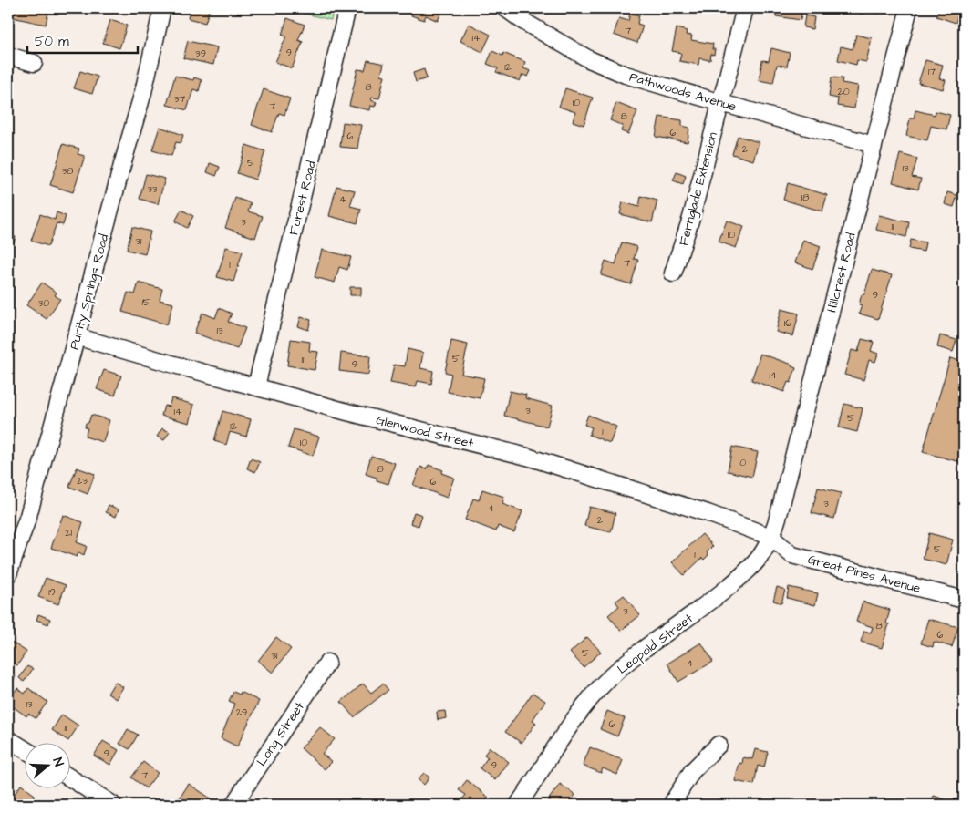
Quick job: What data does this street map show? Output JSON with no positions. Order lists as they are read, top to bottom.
{
  "streets": {
    "street": [
      "Pathwoods Avenue",
      "Fernglade Extension",
      "Forest Road",
      "Hillcrest Road",
      "Purity Springs Road",
      "Glenwood Street",
      "Great Pines Avenue",
      "Leopold Street",
      "Long Street"
    ]
  },
  "crossings": [
    ["Pathwoods Avenue", "Fernglade Extension"],
    ["Pathwoods Avenue", "Hillcrest Road"],
    ["Forest Road", "Glenwood Street"],
    ["Hillcrest Road", "Glenwood Street"],
    ["Hillcrest Road", "Great Pines Avenue"],
    ["Hillcrest Road", "Leopold Street"],
    ["Purity Springs Road", "Glenwood Street"],
    ["Glenwood Street", "Great Pines Avenue"],
    ["Glenwood Street", "Leopold Street"],
    ["Great Pines Avenue", "Leopold Street"]
  ],
  "house_numbers": [
    "7",
    "14",
    "9",
    "39",
    "12",
    "17",
    "8",
    "20",
    "37",
    "10",
    "7",
    "8",
    "6",
    "6",
    "2",
    "5",
    "13",
    "38",
    "33",
    "18",
    "4",
    "3",
    "11",
    "10",
    "31",
    "7",
    "1",
    "9",
    "15",
    "30",
    "16",
    "13",
    "5",
    "11",
    "9",
    "14",
    "3",
    "14",
    "5",
    "12",
    "1",
    "10",
    "10",
    "8",
    "23",
    "6",
    "3",
    "4",
    "2",
    "21",
    "5",
    "1",
    "19",
    "3",
    "8",
    "6",
    "5",
    "31",
    "4",
    "13",
    "29",
    "6",
    "11",
    "9",
    "9",
    "7"
  ],
  "scale_bar": "50 m",
  "north": "right"
}
